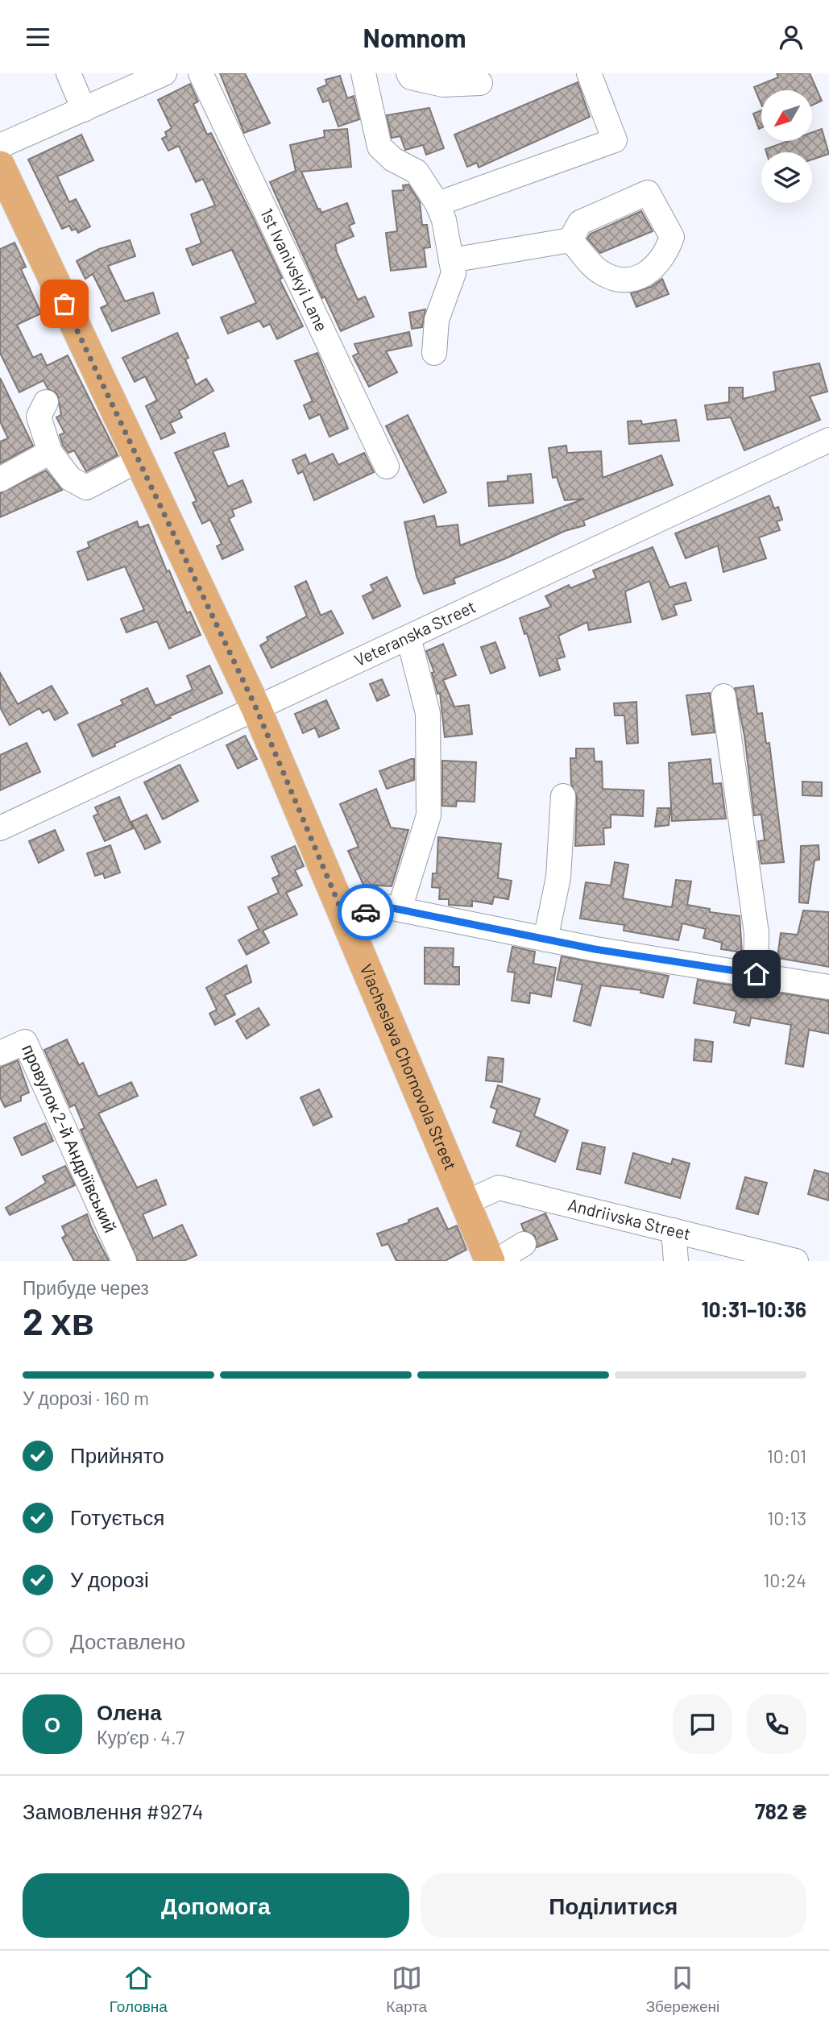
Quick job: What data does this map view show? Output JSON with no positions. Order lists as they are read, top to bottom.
{
  "streets": {
    "main road": ["Viacheslava Chornovola Street"],
    "street": [
      "1st Ivanivskyi Lane",
      "Veteranska Street",
      "провулок 2-й Андріївський",
      "Andriivska Street"
    ]
  },
  "crossings": [
    ["Veteranska Street", "Viacheslava Chornovola Street"],
    ["Viacheslava Chornovola Street", "Andriivska Street"]
  ],
  "north": "bottom left",
  "page": {
    "header": "Nomnom",
    "heading": ["2 хв", "Прибуде через", "10:31–10:36"],
    "panel": [
      "Олена",
      "Кур’єр · 4.7",
      "Замовлення #9274",
      "782 ₴"
    ],
    "bar": "У дорозі · 160 m",
    "list": [
      ["Прийнято", "10:01"],
      ["Готується", "10:13"],
      ["У дорозі", "10:24"],
      "Доставлено"
    ],
    "round": "О",
    "buttons": ["Допомога", "Поділитися"],
    "tabs": ["Головна", "Карта", "Збережені"]
  }
}
